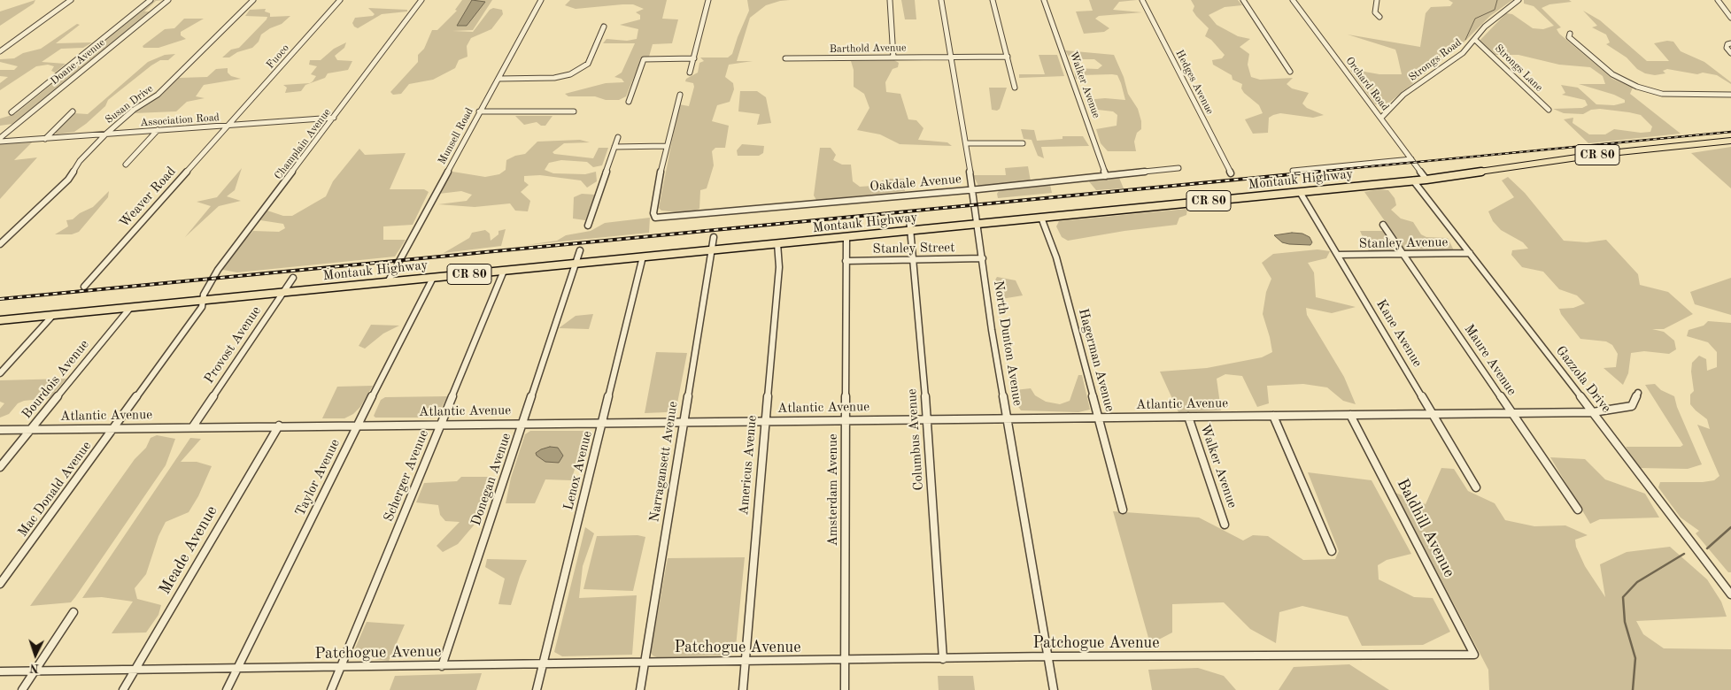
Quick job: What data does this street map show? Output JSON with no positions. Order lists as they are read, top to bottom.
{
  "streets": {
    "main road": ["CR 80", "Montauk Highway"],
    "street": [
      "Barthold Avenue",
      "Fuoco",
      "Strongs Road",
      "Doane Avenue",
      "Strongs Lane",
      "Hedges Avenue",
      "Orchard Road",
      "Walker Avenue",
      "Susan Drive",
      "Association Road",
      "Munsell Road",
      "Champlain Avenue",
      "Oakdale Avenue",
      "Weaver Road",
      "Stanley Avenue",
      "Stanley Street",
      "Kane Avenue",
      "North Dunton Avenue",
      "Provost Avenue",
      "Hagerman Avenue",
      "Maure Avenue",
      "Bourdois Avenue",
      "Gazzola Drive",
      "Atlantic Avenue",
      "Columbus Avenue",
      "Narragansett Avenue",
      "Americus Avenue",
      "Lenox Avenue",
      "Scherger Avenue",
      "Taylor Avenue",
      "Donegan Avenue",
      "Mac Donald Avenue",
      "Amsterdam Avenue",
      "Baldhill Avenue",
      "Meade Avenue",
      "Patchogue Avenue"
    ]
  },
  "crossings": [
    ["Barthold Avenue", "North Dunton Avenue"],
    ["Fuoco", "Association Road"],
    ["Fuoco", "Weaver Road"],
    ["Strongs Road", "Strongs Lane"],
    ["Strongs Road", "Orchard Road"],
    ["Orchard Road", "Montauk Highway"],
    ["Walker Avenue", "Oakdale Avenue"],
    ["Walker Avenue", "Atlantic Avenue"],
    ["Susan Drive", "Association Road"],
    ["Association Road", "Champlain Avenue"],
    ["Association Road", "Weaver Road"],
    ["Munsell Road", "Montauk Highway"],
    ["Champlain Avenue", "Montauk Highway"],
    ["Champlain Avenue", "Mac Donald Avenue"],
    ["Montauk Highway", "Kane Avenue"],
    ["Montauk Highway", "North Dunton Avenue"],
    ["Montauk Highway", "Provost Avenue"],
    ["Montauk Highway", "Hagerman Avenue"],
    ["Montauk Highway", "Bourdois Avenue"],
    ["Montauk Highway", "Gazzola Drive"],
    ["Montauk Highway", "Columbus Avenue"],
    ["Montauk Highway", "Narragansett Avenue"],
    ["Montauk Highway", "Americus Avenue"],
    ["Montauk Highway", "Lenox Avenue"],
    ["Montauk Highway", "Scherger Avenue"],
    ["Montauk Highway", "Taylor Avenue"],
    ["Montauk Highway", "Donegan Avenue"],
    ["Montauk Highway", "Mac Donald Avenue"],
    ["Montauk Highway", "Amsterdam Avenue"],
    ["Oakdale Avenue", "North Dunton Avenue"],
    ["Stanley Avenue", "Kane Avenue"],
    ["Stanley Avenue", "Maure Avenue"],
    ["Stanley Avenue", "Gazzola Drive"],
    ["Stanley Street", "North Dunton Avenue"],
    ["Stanley Street", "Columbus Avenue"],
    ["Stanley Street", "Amsterdam Avenue"],
    ["Kane Avenue", "Atlantic Avenue"],
    ["North Dunton Avenue", "Atlantic Avenue"],
    ["North Dunton Avenue", "Patchogue Avenue"],
    ["Provost Avenue", "Atlantic Avenue"],
    ["Hagerman Avenue", "Atlantic Avenue"],
    ["Maure Avenue", "Atlantic Avenue"],
    ["Bourdois Avenue", "Atlantic Avenue"],
    ["Gazzola Drive", "Atlantic Avenue"],
    ["Atlantic Avenue", "Columbus Avenue"],
    ["Atlantic Avenue", "Narragansett Avenue"],
    ["Atlantic Avenue", "Americus Avenue"],
    ["Atlantic Avenue", "Lenox Avenue"],
    ["Atlantic Avenue", "Scherger Avenue"],
    ["Atlantic Avenue", "Taylor Avenue"],
    ["Atlantic Avenue", "Donegan Avenue"],
    ["Atlantic Avenue", "Mac Donald Avenue"],
    ["Atlantic Avenue", "Amsterdam Avenue"],
    ["Atlantic Avenue", "Baldhill Avenue"],
    ["Atlantic Avenue", "Meade Avenue"],
    ["Columbus Avenue", "Patchogue Avenue"],
    ["Narragansett Avenue", "Patchogue Avenue"],
    ["Americus Avenue", "Patchogue Avenue"],
    ["Lenox Avenue", "Patchogue Avenue"],
    ["Scherger Avenue", "Patchogue Avenue"],
    ["Taylor Avenue", "Patchogue Avenue"],
    ["Donegan Avenue", "Patchogue Avenue"],
    ["Amsterdam Avenue", "Patchogue Avenue"],
    ["Baldhill Avenue", "Patchogue Avenue"],
    ["Meade Avenue", "Patchogue Avenue"]
  ],
  "north": "bottom"
}
